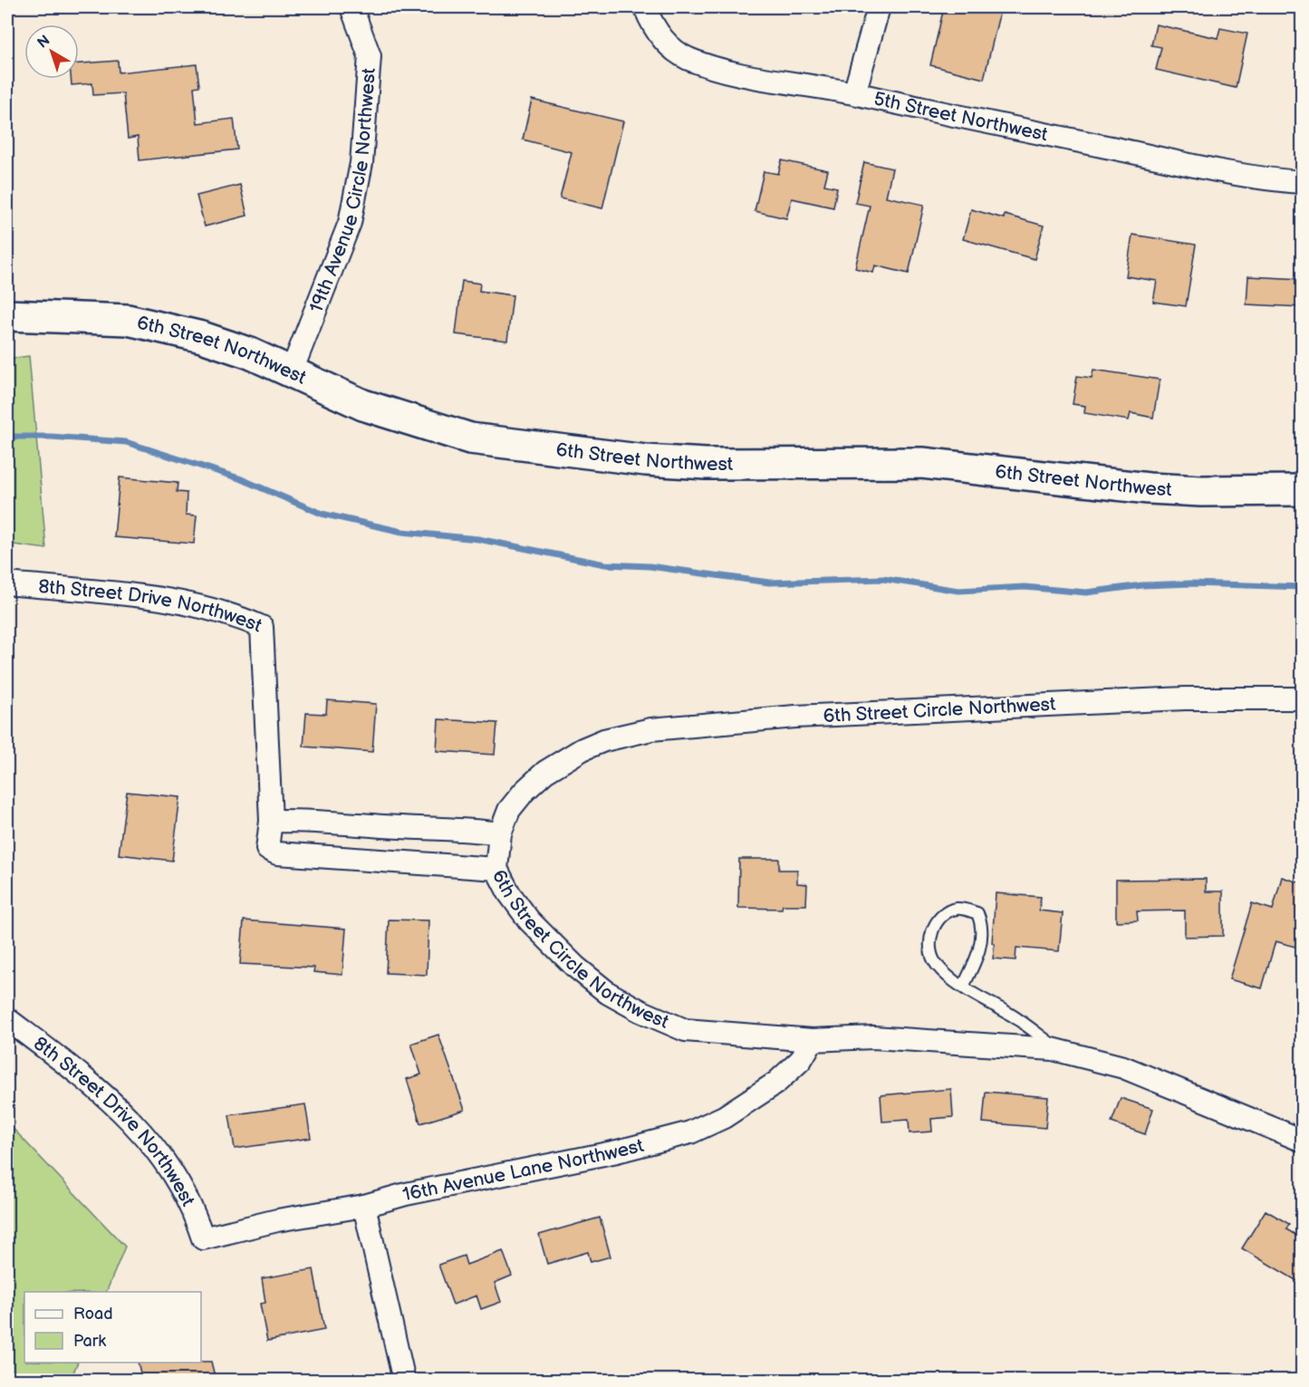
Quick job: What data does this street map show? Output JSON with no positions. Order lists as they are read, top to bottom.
{
  "streets": {
    "street": [
      "5th Street Northwest",
      "19th Avenue Circle Northwest",
      "6th Street Northwest",
      "8th Street Drive Northwest",
      "6th Street Circle Northwest",
      "16th Avenue Lane Northwest"
    ]
  },
  "crossings": [
    ["19th Avenue Circle Northwest", "6th Street Northwest"],
    ["8th Street Drive Northwest", "16th Avenue Lane Northwest"],
    ["6th Street Circle Northwest", "16th Avenue Lane Northwest"]
  ],
  "legend": ["Road", "Park"],
  "north": "top left"
}
